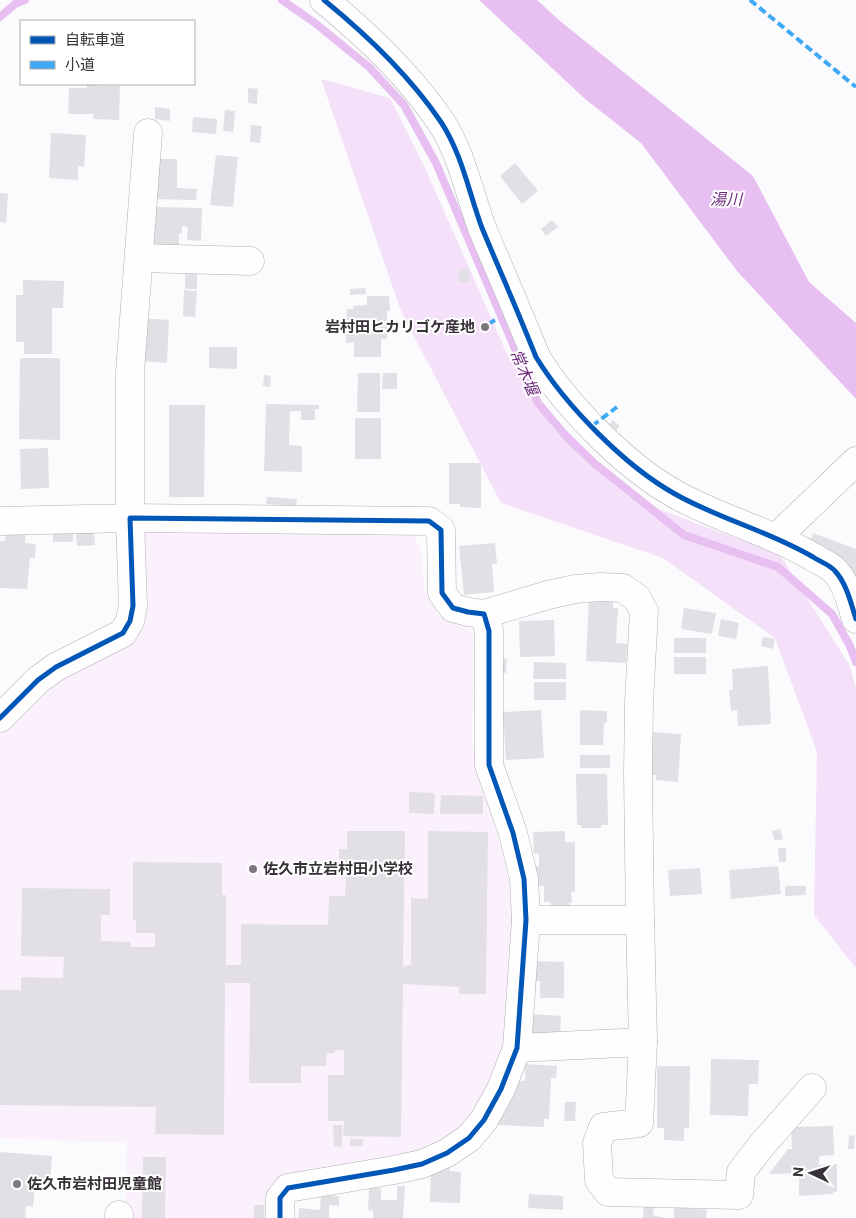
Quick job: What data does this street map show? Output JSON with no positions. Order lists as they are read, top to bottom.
{
  "water": ["湯川", "常木堰"],
  "places": ["岩村田ヒカリゴケ産地", "佐久市立岩村田小学校", "佐久市岩村田児童館"],
  "legend": ["自転車道", "小道"],
  "north": "left"
}
